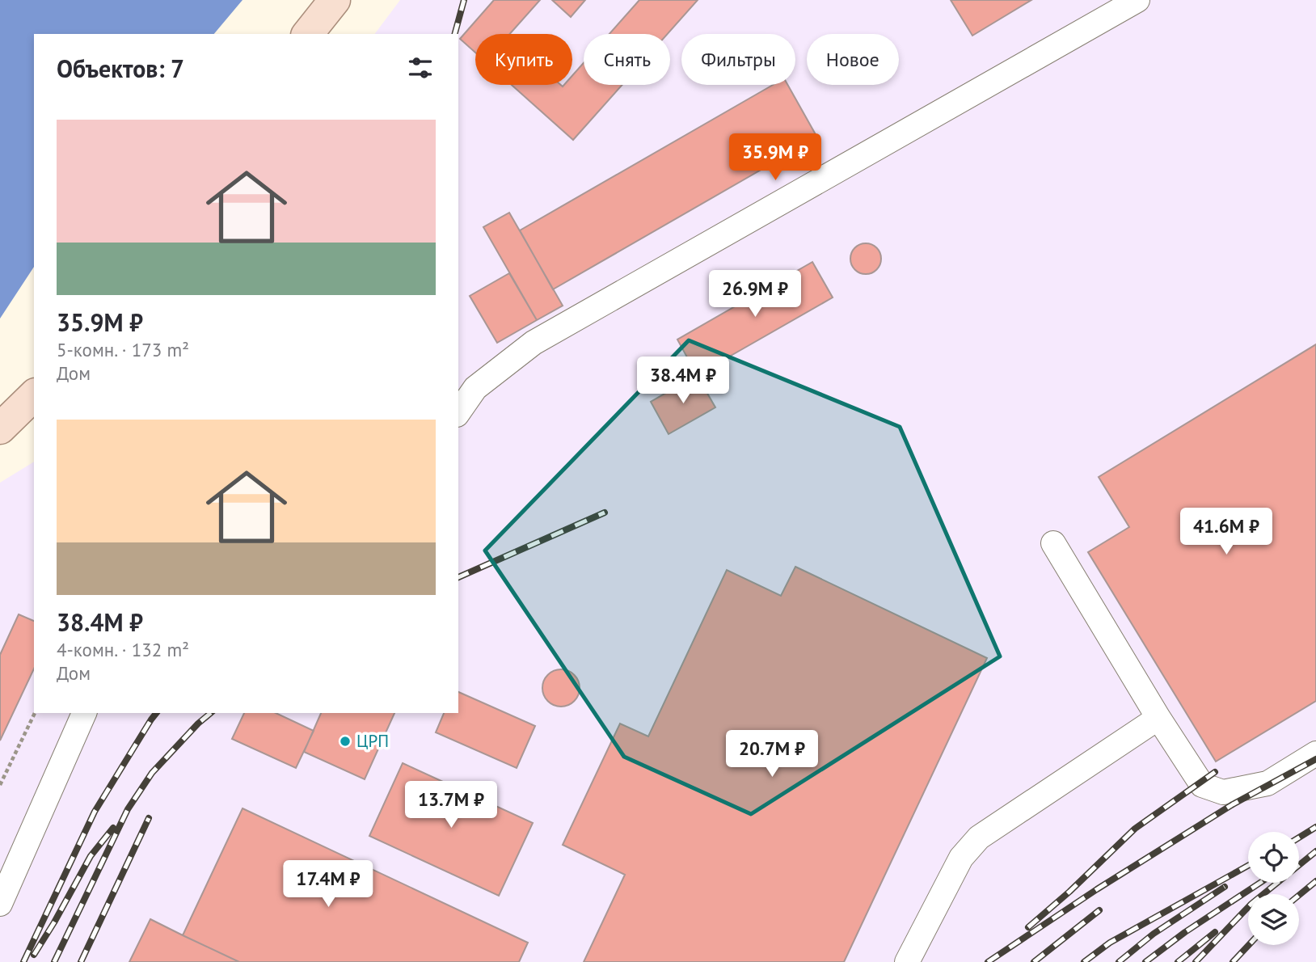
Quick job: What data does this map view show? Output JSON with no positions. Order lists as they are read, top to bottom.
{
  "places": ["ЦРП"],
  "page": {
    "chip": [
      "Купить",
      "Снять",
      "Фильтры",
      "Новое"
    ],
    "heading": "Объектов: 7",
    "list": [
      {
        "name": "35.9M ₽",
        "note": "5-комн. · 173 m² · Дом"
      },
      {
        "name": "38.4M ₽",
        "note": "4-комн. · 132 m² · Дом"
      }
    ],
    "price": [
      "35.9M ₽",
      "26.9M ₽",
      "38.4M ₽",
      "41.6M ₽",
      "20.7M ₽",
      "13.7M ₽",
      "17.4M ₽"
    ]
  }
}
